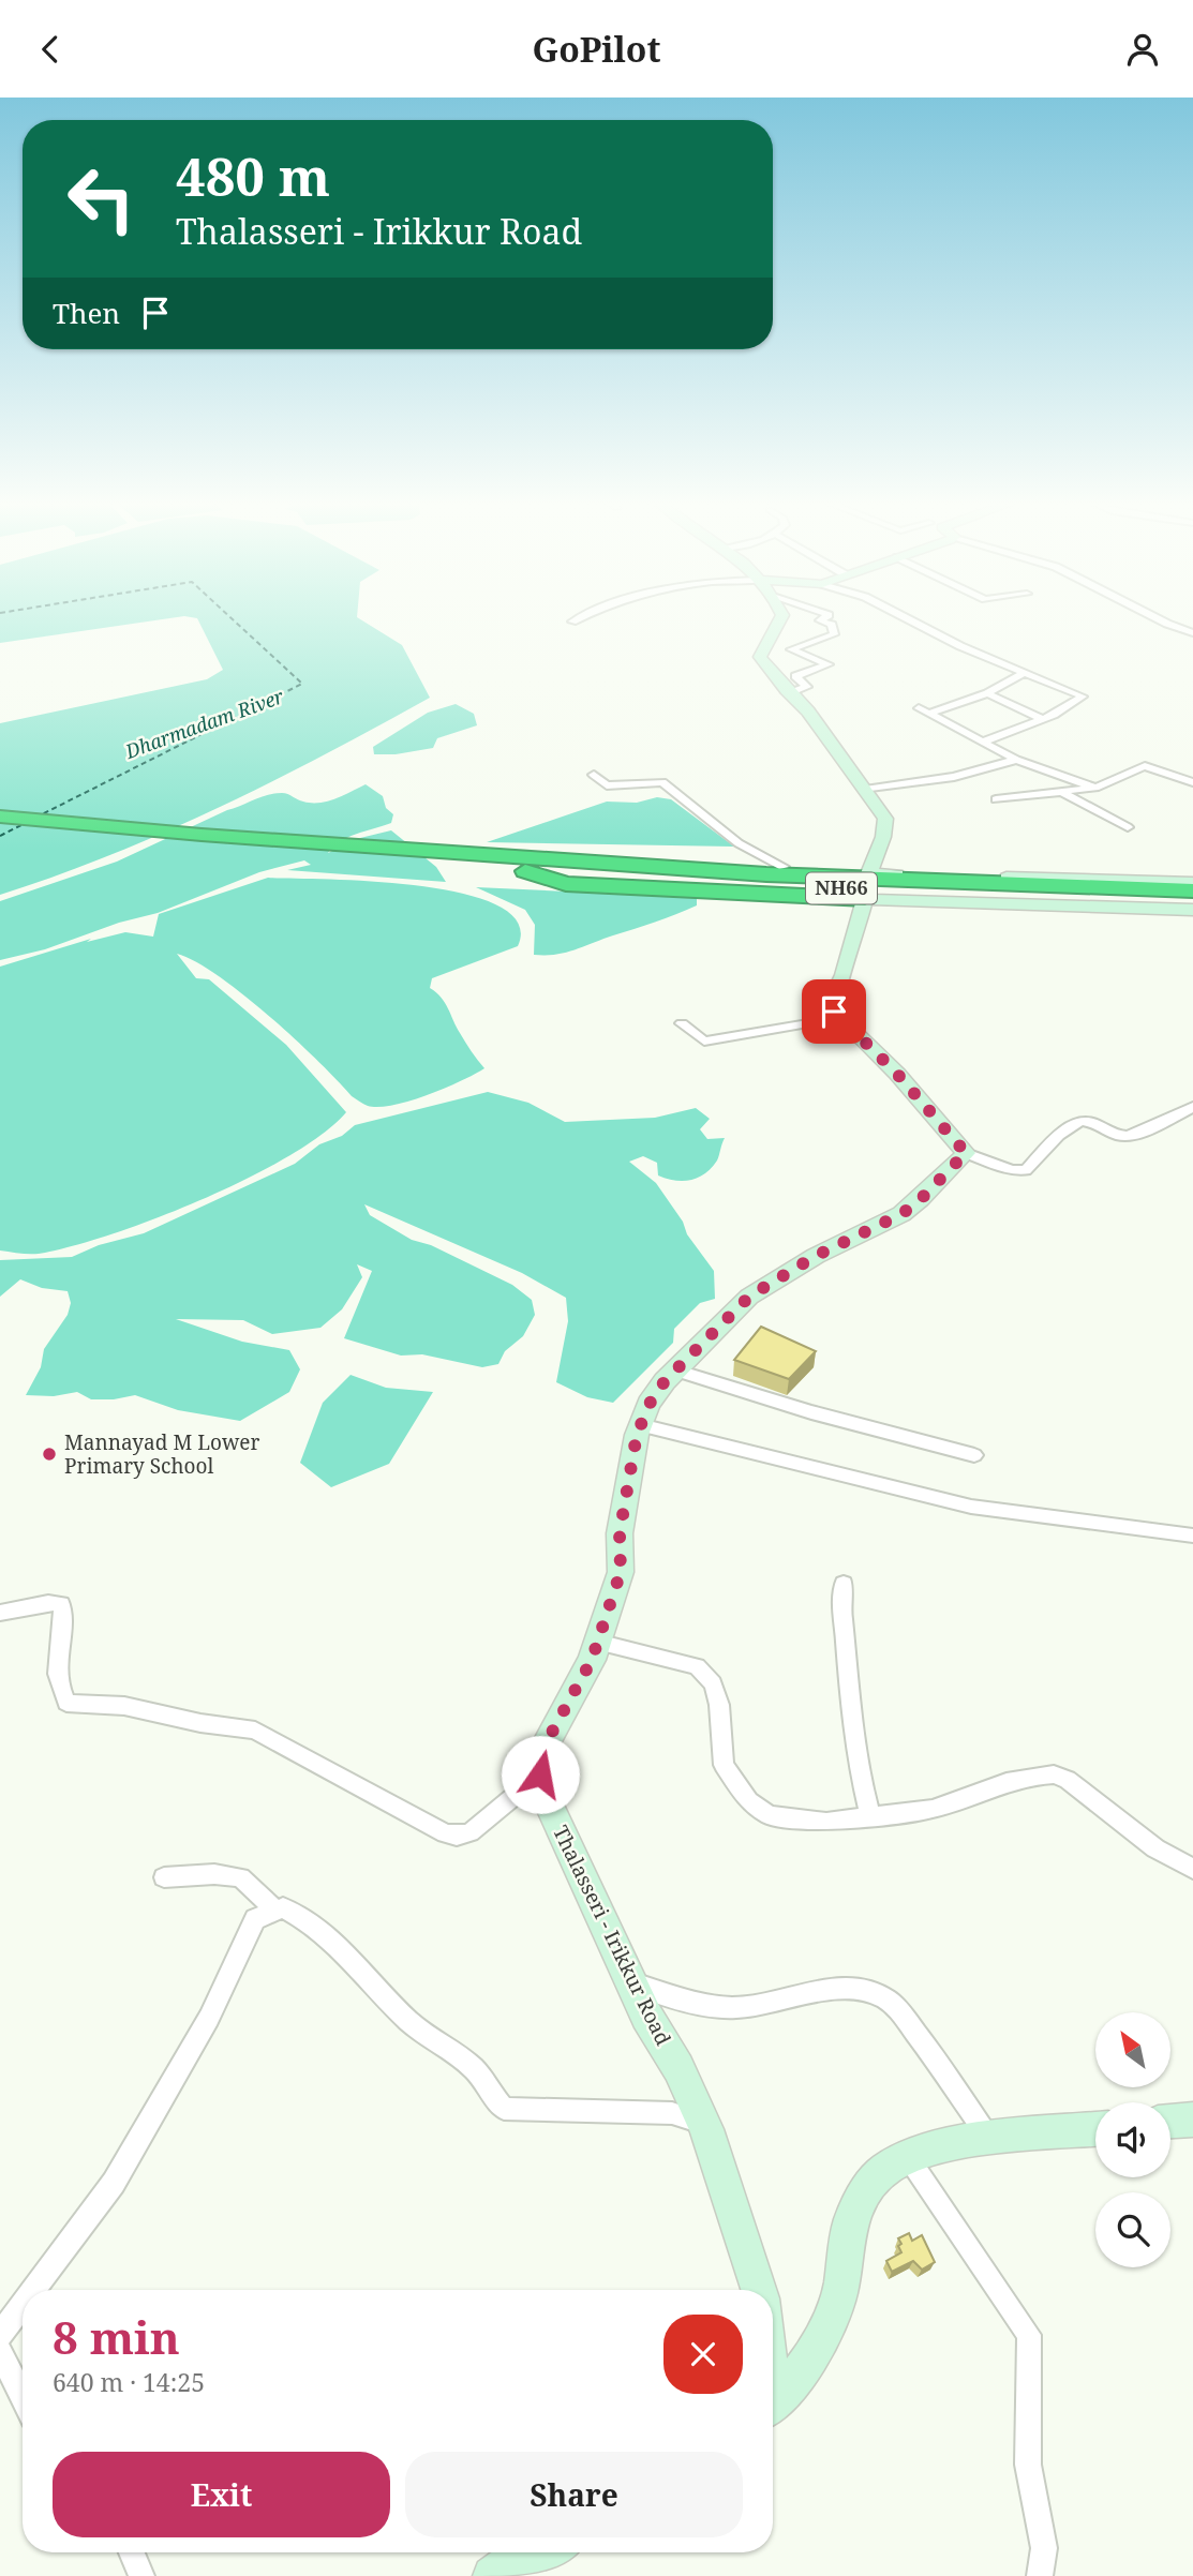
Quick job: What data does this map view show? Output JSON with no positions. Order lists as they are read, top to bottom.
{
  "streets": {
    "highway": ["NH66"],
    "main road": ["Thalasseri - Irikkur Road"]
  },
  "water": ["Dharmadam River"],
  "places": ["Mannayad M Lower Primary School"],
  "north": "top left",
  "page": {
    "header": "GoPilot",
    "turn": ["480 m", "Thalasseri - Irikkur Road"],
    "then": "Then",
    "heading": ["8 min", "640 m · 14:25"],
    "buttons": ["Exit", "Share"]
  }
}
